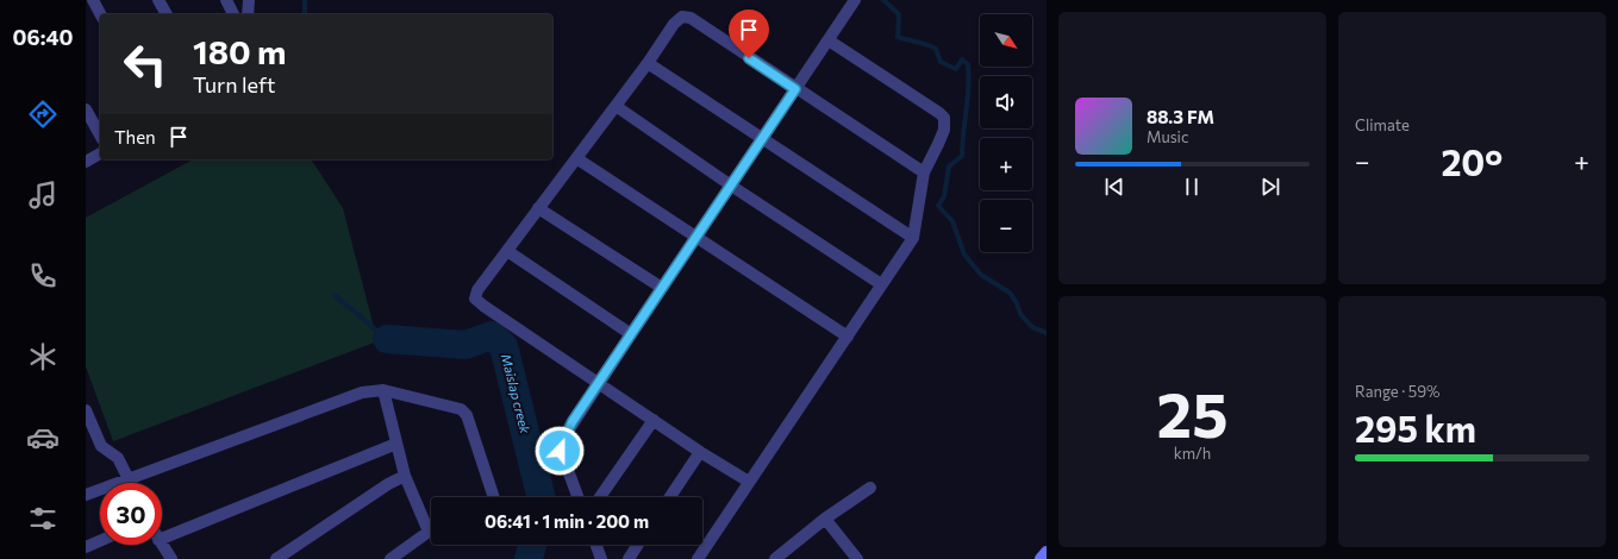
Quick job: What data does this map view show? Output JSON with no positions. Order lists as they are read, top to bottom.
{
  "water": ["Maislap creek"],
  "north": "bottom right",
  "page": {
    "tabs": "06:40",
    "tile": [
      "Climate",
      ["25", "km/h"],
      ["Range · 59%", "295 km"]
    ],
    "map_buttons": ["+", "−"],
    "turn": ["180 m", "Turn left"],
    "song": ["88.3 FM", "Music"],
    "then": "Then",
    "heat": ["−", "20°", "+"],
    "limit": "30",
    "trip": "06:41 · 1 min · 200 m"
  }
}
